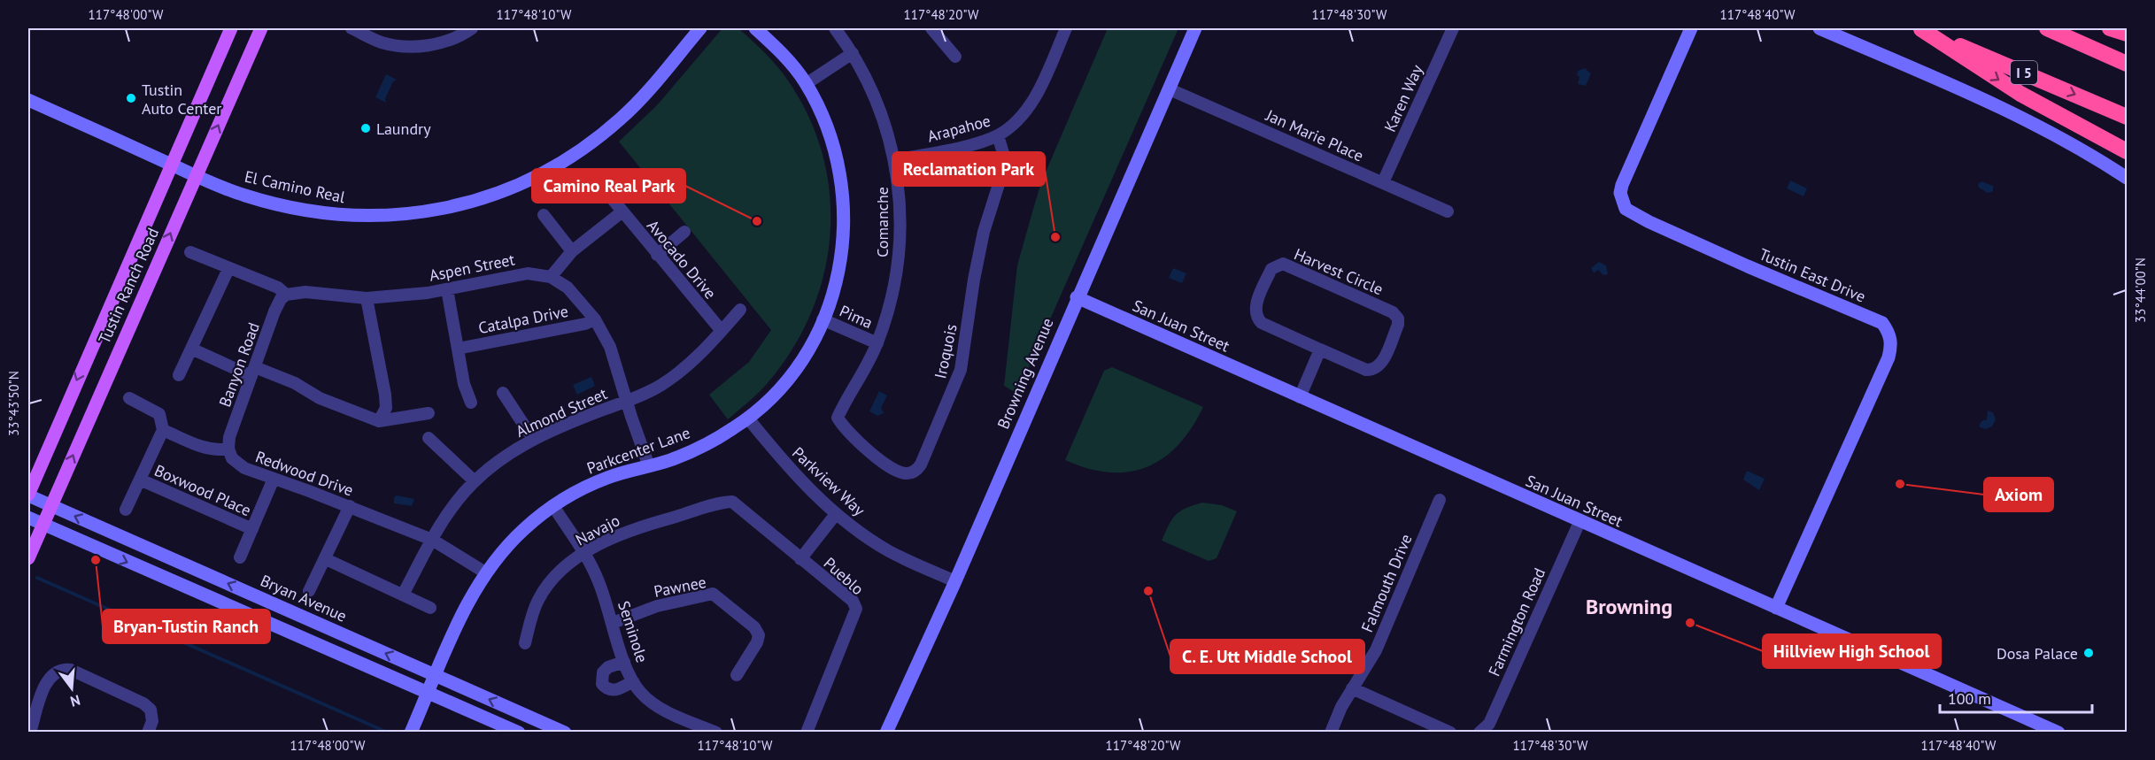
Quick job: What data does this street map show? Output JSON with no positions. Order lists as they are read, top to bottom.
{
  "streets": {
    "highway": ["I 5"],
    "main road": [
      "El Camino Real",
      "Tustin East Drive",
      "Tustin Ranch Road",
      "San Juan Street",
      "Browning Avenue",
      "Parkcenter Lane",
      "Bryan Avenue"
    ],
    "street": [
      "Karen Way",
      "Arapahoe",
      "Jan Marie Place",
      "Comanche",
      "Avocado Drive",
      "Aspen Street",
      "Harvest Circle",
      "Pima",
      "Catalpa Drive",
      "Iroquois",
      "Banyon Road",
      "Almond Street",
      "Redwood Drive",
      "Parkview Way",
      "Boxwood Place",
      "Navajo",
      "Pueblo",
      "Falmouth Drive",
      "Pawnee",
      "Farmington Road",
      "Seminole"
    ]
  },
  "crossings": [
    ["Karen Way", "Jan Marie Place"],
    ["Arapahoe", "Comanche"],
    ["Arapahoe", "Iroquois"],
    ["Jan Marie Place", "Browning Avenue"],
    ["El Camino Real", "Tustin Ranch Road"],
    ["Comanche", "Pima"],
    ["Comanche", "Iroquois"],
    ["Avocado Drive", "Almond Street"],
    ["Aspen Street", "Banyon Road"],
    ["Tustin East Drive", "San Juan Street"],
    ["Tustin Ranch Road", "Bryan Avenue"],
    ["Pima", "Parkcenter Lane"],
    ["San Juan Street", "Browning Avenue"],
    ["San Juan Street", "Farmington Road"],
    ["Banyon Road", "Redwood Drive"],
    ["Browning Avenue", "Parkview Way"],
    ["Almond Street", "Redwood Drive"],
    ["Parkcenter Lane", "Redwood Drive"],
    ["Parkcenter Lane", "Parkview Way"],
    ["Parkcenter Lane", "Bryan Avenue"],
    ["Parkcenter Lane", "Seminole"],
    ["Navajo", "Pueblo"],
    ["Navajo", "Seminole"],
    ["Pawnee", "Seminole"]
  ],
  "districts": ["Browning"],
  "places": [
    "Tustin Auto Center",
    "Laundry",
    "Camino Real Park",
    "Reclamation Park",
    "Axiom",
    "Bryan-Tustin Ranch",
    "C. E. Utt Middle School",
    "Hillview High School",
    "Dosa Palace"
  ],
  "scale_bar": "100 m",
  "north": "bottom",
  "coordinates": [
    "117°48'00\"W",
    "117°48'10\"W",
    "117°48'20\"W",
    "117°48'30\"W",
    "117°48'40\"W",
    "33°44'00\"N",
    "33°43'50\"N"
  ]
}
